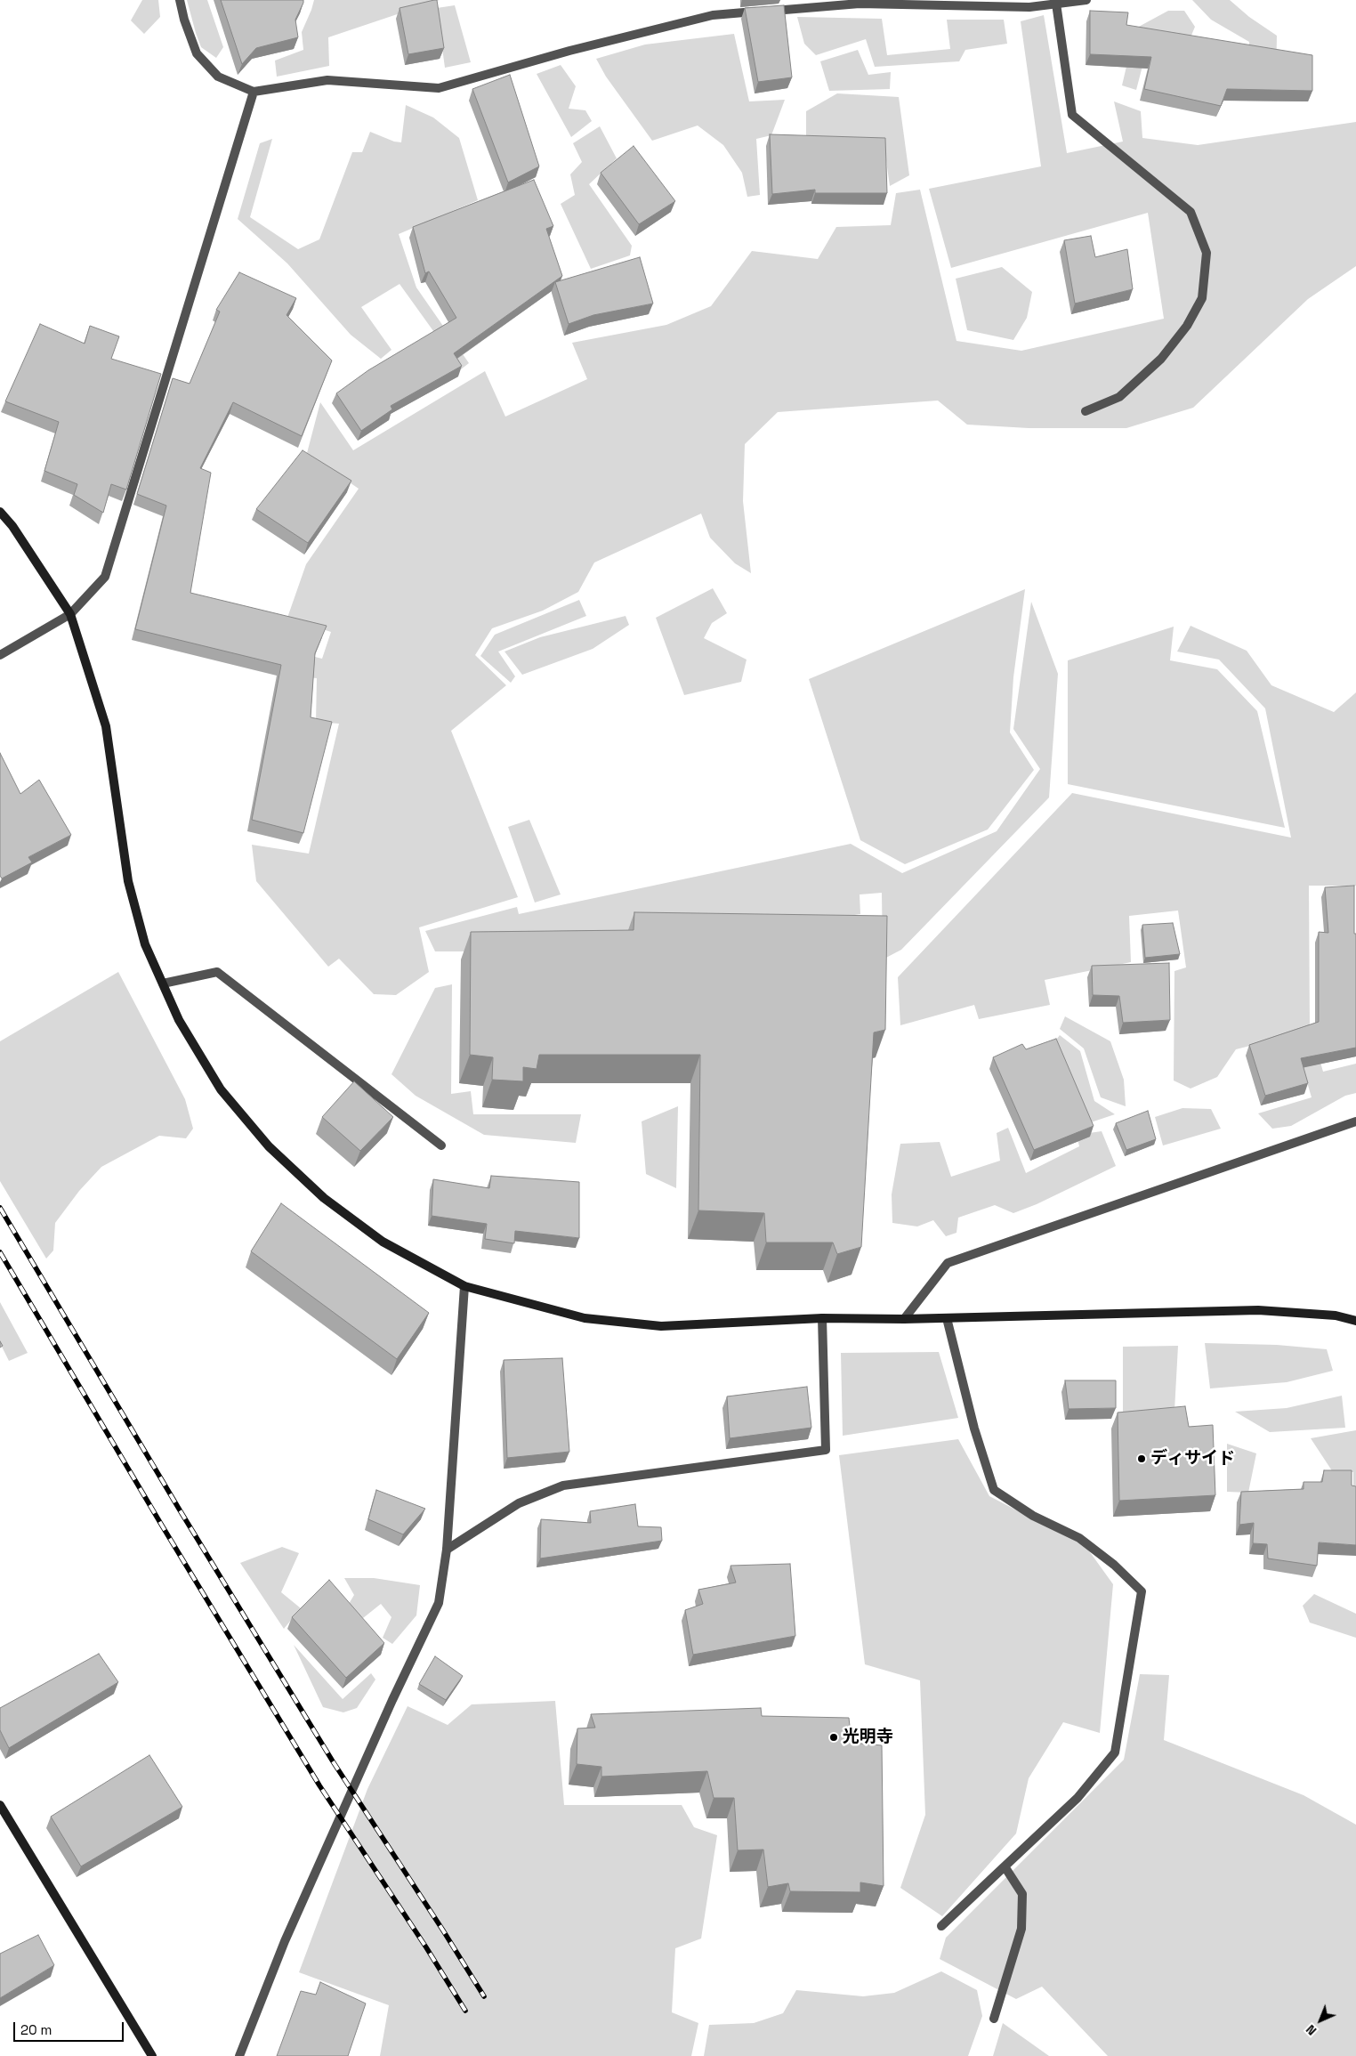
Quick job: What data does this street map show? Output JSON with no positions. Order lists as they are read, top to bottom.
{
  "places": ["ディサイド", "光明寺"],
  "scale_bar": "20 m",
  "north": "bottom left"
}
